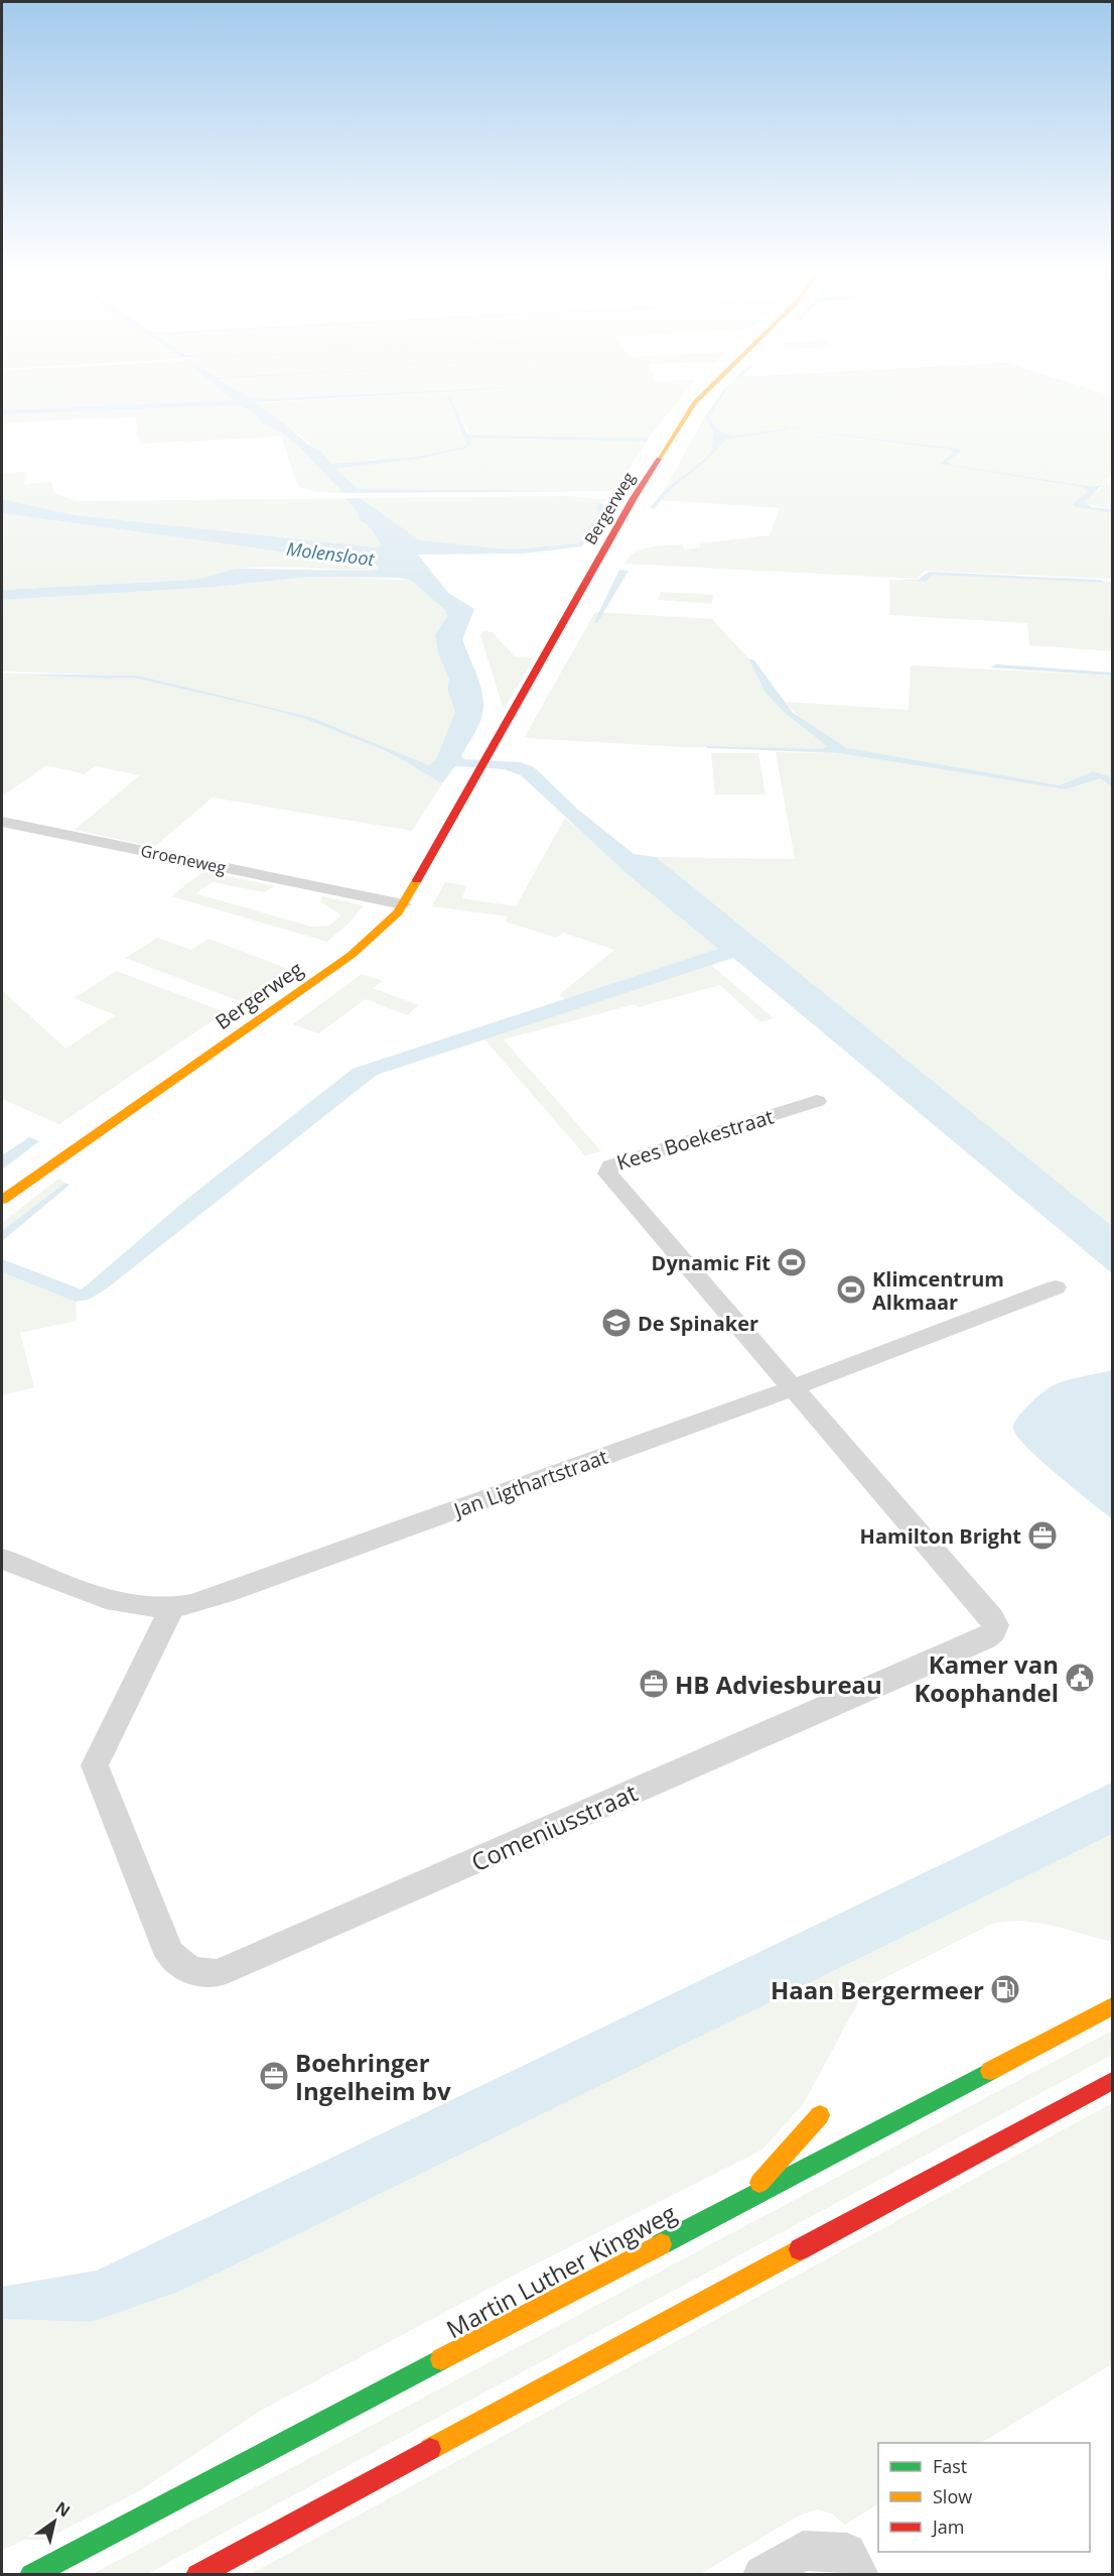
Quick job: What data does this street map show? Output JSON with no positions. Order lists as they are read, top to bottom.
{
  "streets": {
    "main road": ["Bergerweg", "Martin Luther Kingweg"],
    "street": [
      "Groeneweg",
      "Kees Boekestraat",
      "Jan Ligthartstraat",
      "Comeniusstraat"
    ]
  },
  "crossings": [
    ["Bergerweg", "Groeneweg"],
    ["Kees Boekestraat", "Jan Ligthartstraat"],
    ["Kees Boekestraat", "Comeniusstraat"],
    ["Jan Ligthartstraat", "Comeniusstraat"]
  ],
  "water": ["Molensloot"],
  "places": {
    "sports": ["Dynamic Fit", "Klimcentrum Alkmaar"],
    "school or university": ["De Spinaker"],
    "office": ["Hamilton Bright", "HB Adviesbureau", "Boehringer Ingelheim bv"],
    "public building": ["Kamer van Koophandel"],
    "fuel station": ["Haan Bergermeer"]
  },
  "legend": ["Fast", "Slow", "Jam"],
  "north": "top right"
}
